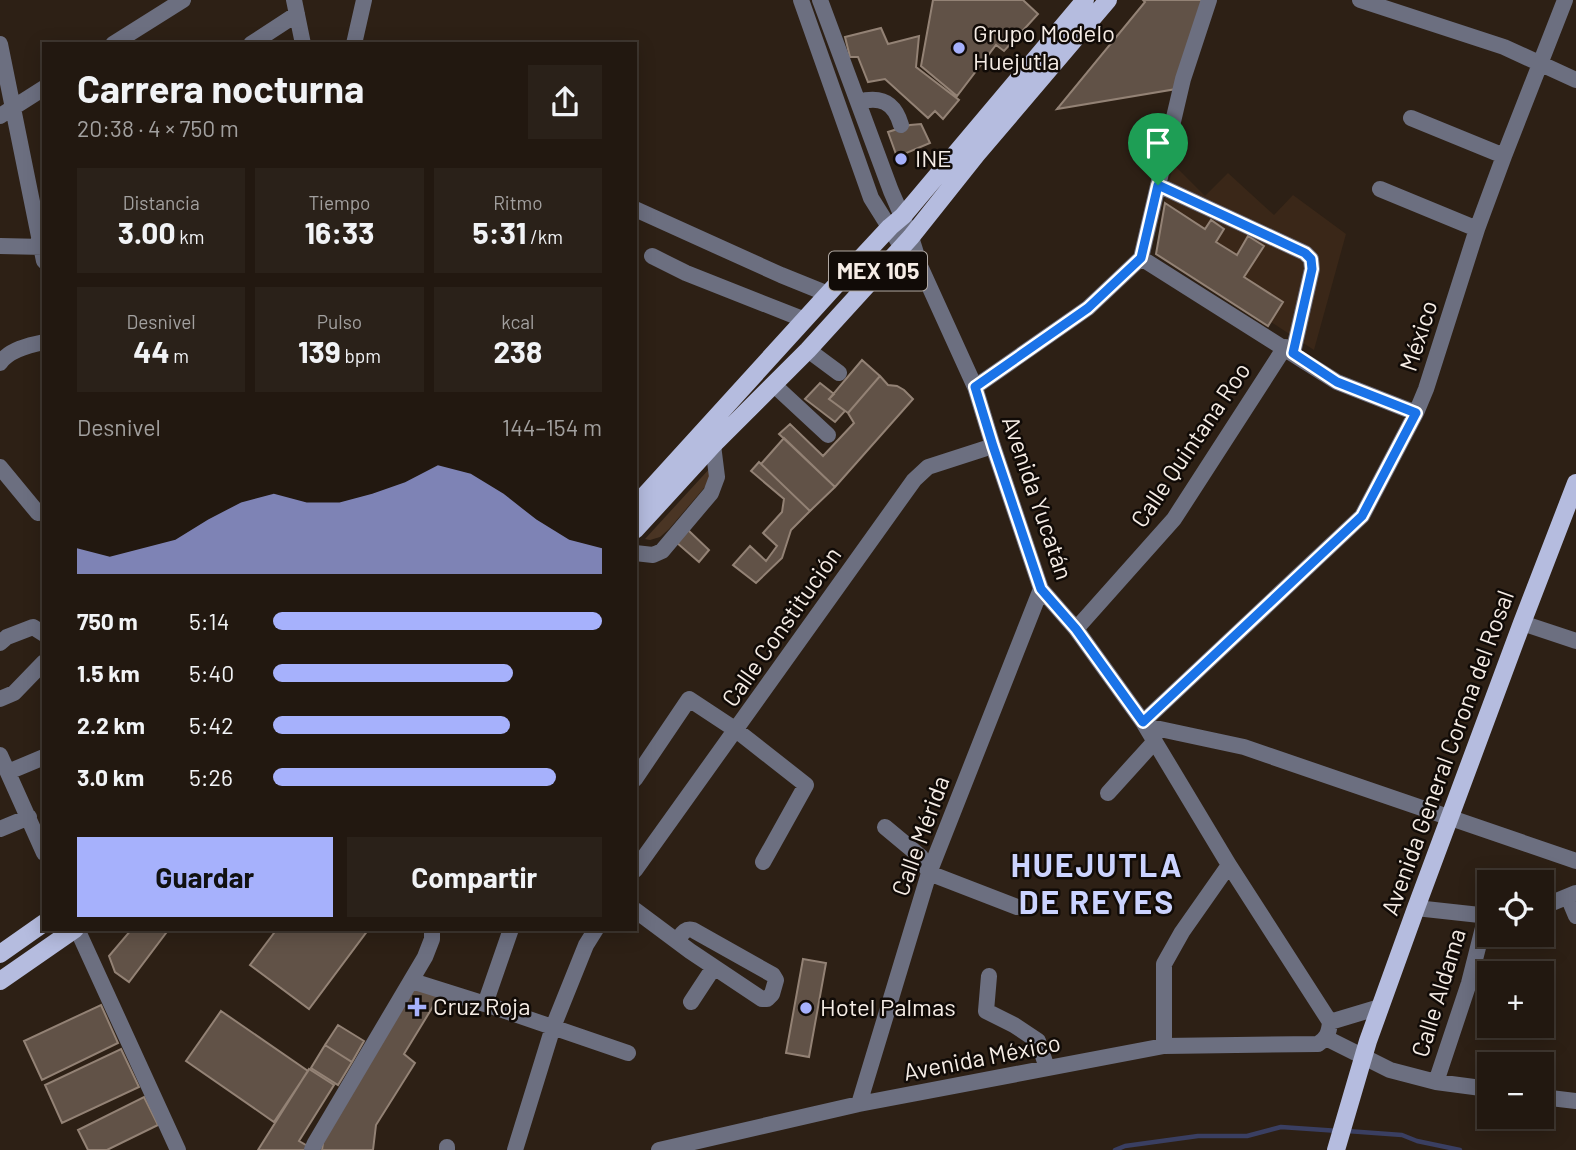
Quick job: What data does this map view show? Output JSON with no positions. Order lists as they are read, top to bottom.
{
  "streets": {
    "main road": ["MEX 105", "Avenida General Corona del Rosal"],
    "street": [
      "México",
      "Calle Quintana Roo",
      "Avenida Yucatán",
      "Calle Constitución",
      "Calle Mérida",
      "Calle Aldama",
      "Avenida México"
    ]
  },
  "crossings": [
    ["MEX 105", "Avenida Yucatán"],
    ["México", "Avenida Yucatán"],
    ["Calle Quintana Roo", "Avenida Yucatán"],
    ["Avenida Yucatán", "Calle Constitución"],
    ["Avenida Yucatán", "Calle Mérida"],
    ["Avenida Yucatán", "Avenida México"],
    ["Calle Mérida", "Avenida México"]
  ],
  "districts": ["HUEJUTLA DE REYES"],
  "places": {
    "other": ["Grupo Modelo Huejutla", "INE", "Hotel Palmas"],
    "health": ["Cruz Roja"]
  },
  "page": {
    "heading": ["Carrera nocturna", "20:38 · 4 × 750 m"],
    "stats": [
      ["Distancia", "3.00 km"],
      ["Tiempo", "16:33"],
      ["Ritmo", "5:31 /km"],
      ["Desnivel", "44 m"],
      ["Pulso", "139 bpm"],
      ["kcal", "238"]
    ],
    "chart": ["Desnivel", "144–154 m"],
    "list": [
      {
        "name": "750 m",
        "note": "5:14"
      },
      {
        "name": "1.5 km",
        "note": "5:40"
      },
      {
        "name": "2.2 km",
        "note": "5:42"
      },
      {
        "name": "3.0 km",
        "note": "5:26"
      }
    ],
    "buttons": ["Guardar", "Compartir"],
    "map_buttons": ["+", "−"]
  }
}
